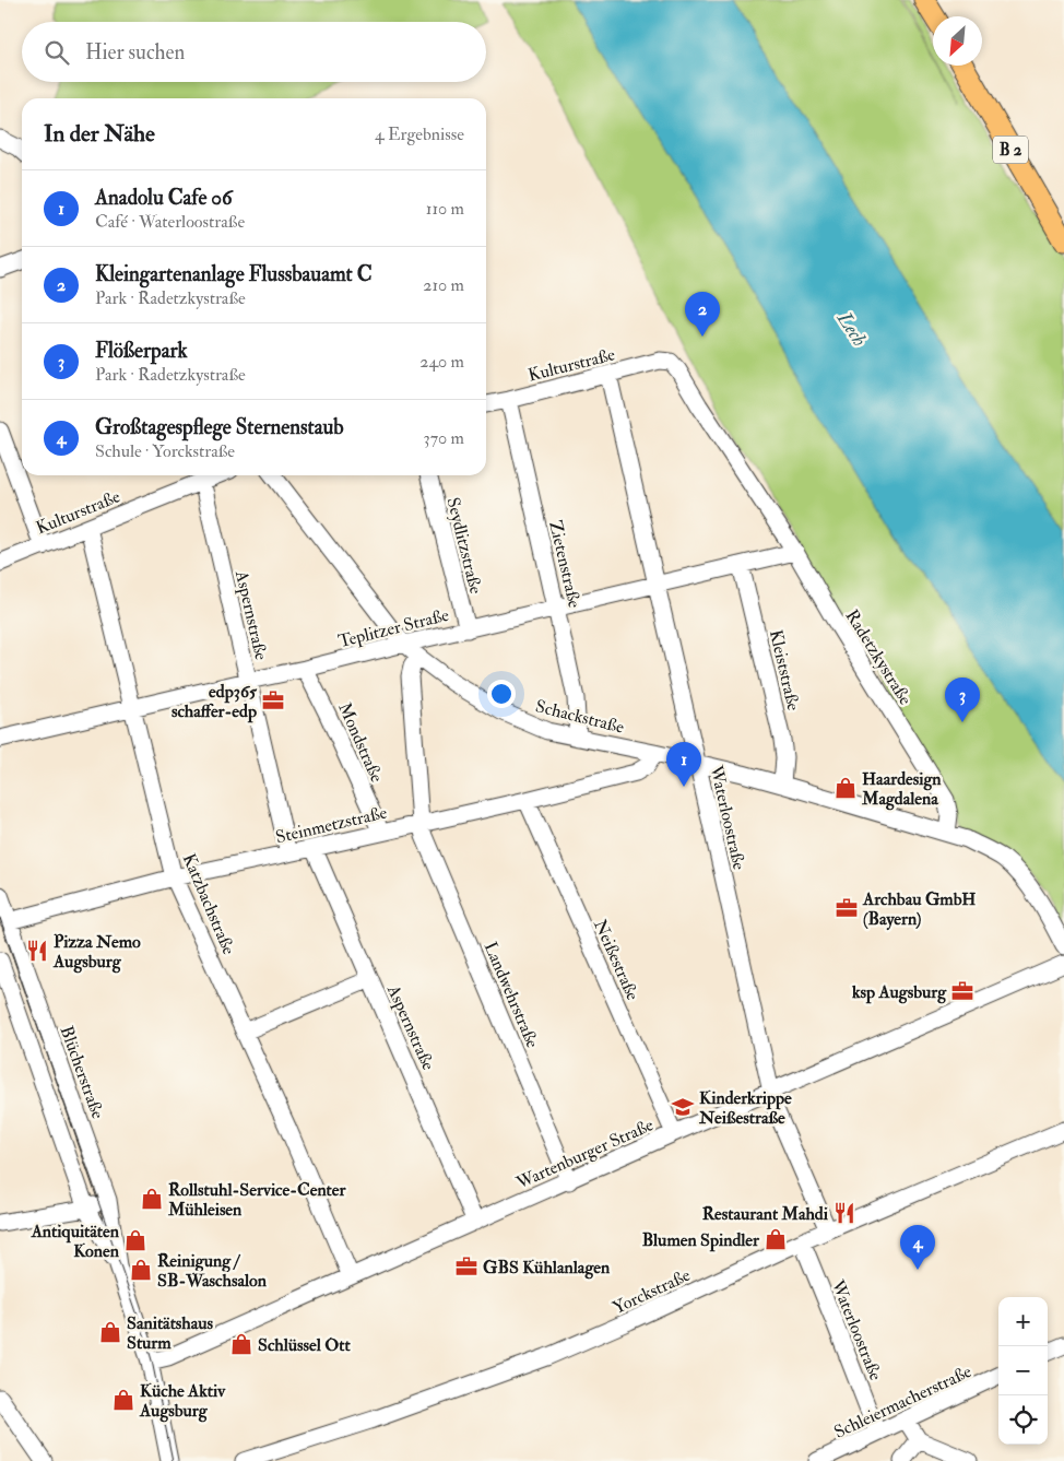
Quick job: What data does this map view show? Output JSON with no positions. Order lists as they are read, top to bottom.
{
  "streets": {
    "main road": ["B 2"],
    "street": [
      "Kulturstraße",
      "Seydlitzstraße",
      "Zietenstraße",
      "Aspernstraße",
      "Teplitzer Straße",
      "Radetzkystraße",
      "Kleiststraße",
      "Schackstraße",
      "Mondstraße",
      "Waterloostraße",
      "Steinmetzstraße",
      "Katzbachstraße",
      "Neißestraße",
      "Landwehrstraße",
      "Blücherstraße",
      "Wartenburger Straße",
      "Yorckstraße",
      "Schleiermacherstraße"
    ]
  },
  "crossings": [
    ["Kulturstraße", "Zietenstraße"],
    ["Kulturstraße", "Aspernstraße"],
    ["Kulturstraße", "Radetzkystraße"],
    ["Kulturstraße", "Waterloostraße"],
    ["Kulturstraße", "Katzbachstraße"],
    ["Seydlitzstraße", "Teplitzer Straße"],
    ["Zietenstraße", "Teplitzer Straße"],
    ["Zietenstraße", "Schackstraße"],
    ["Aspernstraße", "Teplitzer Straße"],
    ["Aspernstraße", "Steinmetzstraße"],
    ["Aspernstraße", "Wartenburger Straße"],
    ["Teplitzer Straße", "Radetzkystraße"],
    ["Teplitzer Straße", "Kleiststraße"],
    ["Teplitzer Straße", "Schackstraße"],
    ["Teplitzer Straße", "Mondstraße"],
    ["Teplitzer Straße", "Waterloostraße"],
    ["Teplitzer Straße", "Katzbachstraße"],
    ["Radetzkystraße", "Schackstraße"],
    ["Kleiststraße", "Schackstraße"],
    ["Schackstraße", "Waterloostraße"],
    ["Schackstraße", "Steinmetzstraße"],
    ["Schackstraße", "Landwehrstraße"],
    ["Mondstraße", "Steinmetzstraße"],
    ["Waterloostraße", "Wartenburger Straße"],
    ["Waterloostraße", "Yorckstraße"],
    ["Waterloostraße", "Schleiermacherstraße"],
    ["Steinmetzstraße", "Katzbachstraße"],
    ["Steinmetzstraße", "Neißestraße"],
    ["Steinmetzstraße", "Landwehrstraße"],
    ["Steinmetzstraße", "Blücherstraße"],
    ["Katzbachstraße", "Wartenburger Straße"],
    ["Neißestraße", "Wartenburger Straße"],
    ["Landwehrstraße", "Wartenburger Straße"],
    ["Blücherstraße", "Wartenburger Straße"]
  ],
  "water": ["Lech"],
  "places": {
    "office": [
      "edp365 schaffer-edp",
      "Archbau GmbH (Bayern)",
      "ksp Augsburg",
      "GBS Kühlanlagen"
    ],
    "shop": [
      "Haardesign Magdalena",
      "Rollstuhl-Service-Center Mühleisen",
      "Blumen Spindler",
      "Antiquitäten Konen",
      "Reinigung / SB-Waschsalon",
      "Sanitätshaus Sturm",
      "Schlüssel Ott",
      "Küche Aktiv Augsburg"
    ],
    "restaurant": ["Pizza Nemo Augsburg", "Restaurant Mahdi"],
    "school or university": ["Kinderkrippe Neißestraße"]
  },
  "north": "bottom left",
  "page": {
    "search": "Hier suchen",
    "heading": ["In der Nähe", "4 Ergebnisse"],
    "list": [
      {
        "mark": "1",
        "name": "Anadolu Cafe 06",
        "note": "Café · Waterloostraße",
        "value": "110 m"
      },
      {
        "mark": "2",
        "name": "Kleingartenanlage Flussbauamt C",
        "note": "Park · Radetzkystraße",
        "value": "210 m"
      },
      {
        "mark": "3",
        "name": "Flößerpark",
        "note": "Park · Radetzkystraße",
        "value": "240 m"
      },
      {
        "mark": "4",
        "name": "Großtagespflege Sternenstaub",
        "note": "Schule · Yorckstraße",
        "value": "370 m"
      }
    ],
    "pins": [
      "2",
      "3",
      "1",
      "4"
    ],
    "map_buttons": ["+", "−"]
  }
}
